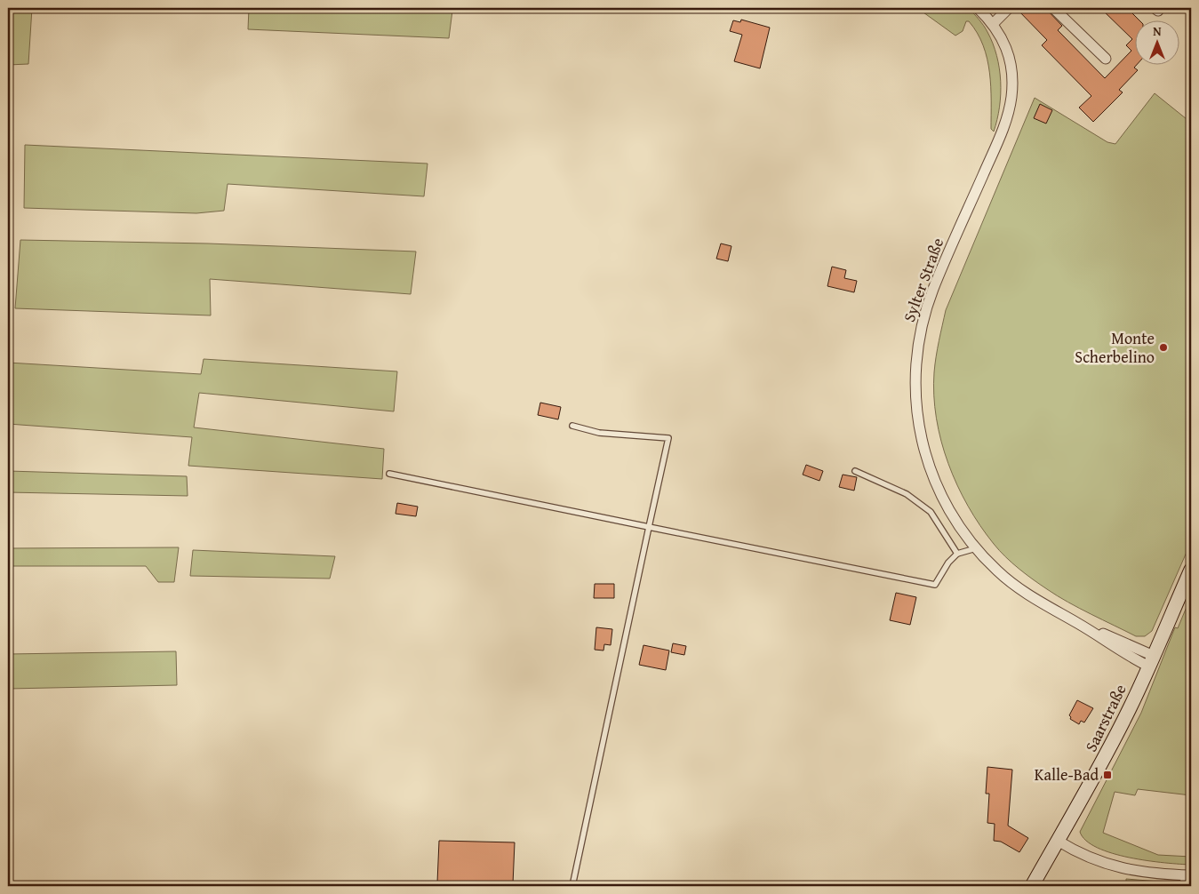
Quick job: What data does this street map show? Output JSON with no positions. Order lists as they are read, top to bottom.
{
  "streets": {
    "main road": ["Saarstraße"],
    "street": ["Sylter Straße"]
  },
  "crossings": [
    ["Sylter Straße", "Saarstraße"]
  ],
  "places": {
    "other": ["Monte Scherbelino"],
    "transit": ["Kalle-Bad"]
  },
  "north": "top"
}
